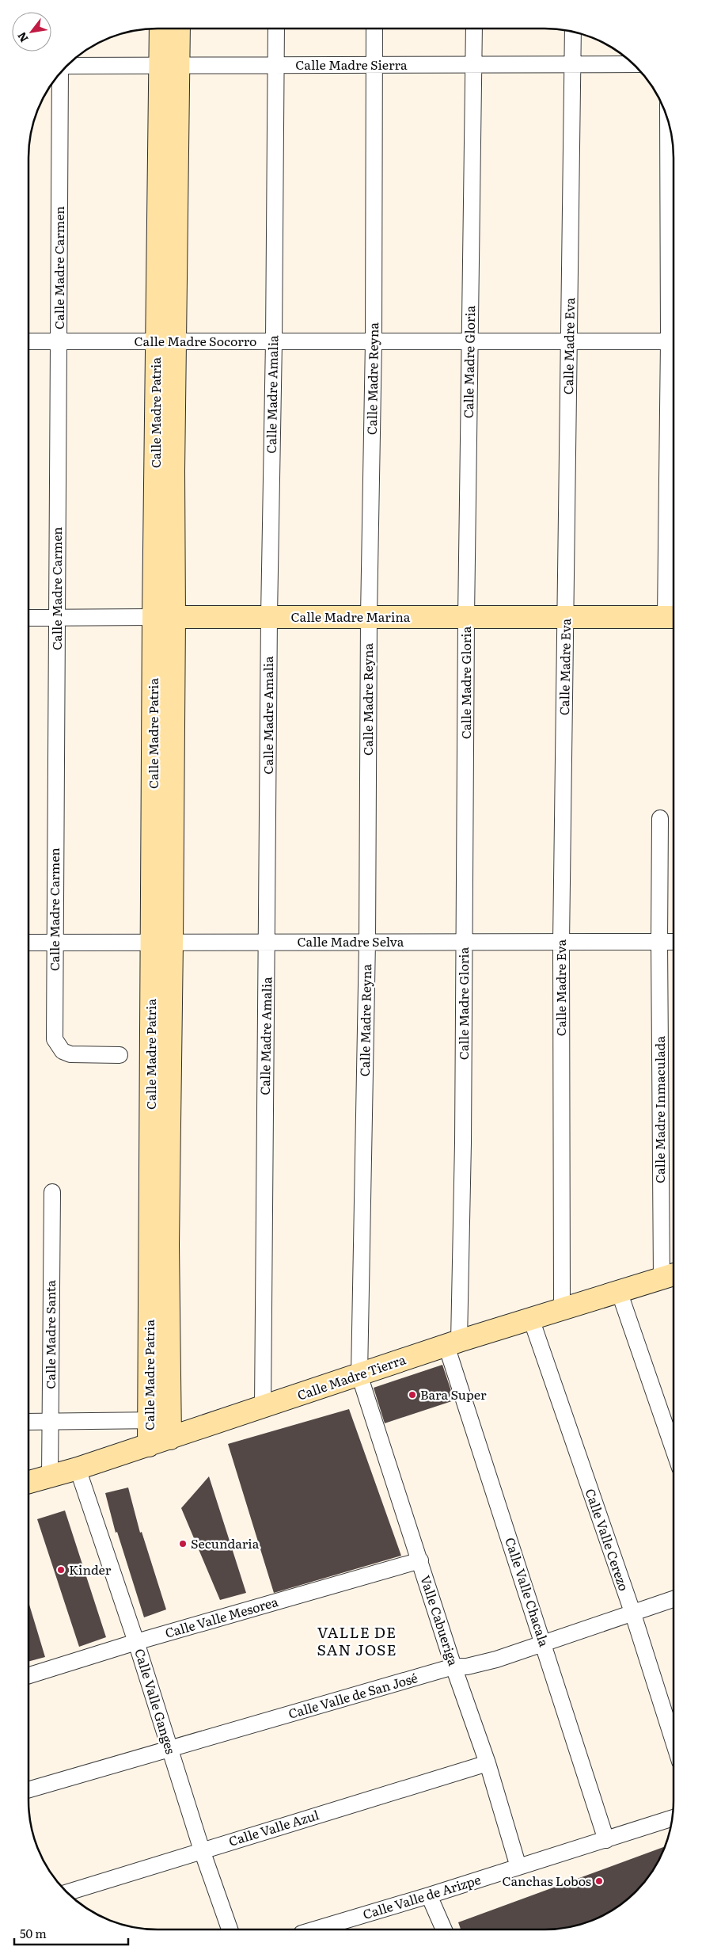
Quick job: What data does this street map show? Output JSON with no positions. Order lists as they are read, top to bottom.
{
  "streets": {
    "street": [
      "Calle Madre Sierra",
      "Calle Madre Carmen",
      "Calle Madre Socorro",
      "Calle Madre Eva",
      "Calle Madre Gloria",
      "Calle Madre Reyna",
      "Calle Madre Amalia",
      "Calle Madre Patria",
      "Calle Madre Marina",
      "Calle Madre Selva",
      "Calle Madre Inmaculada",
      "Calle Madre Santa",
      "Calle Madre Tierra",
      "Calle Valle Cerezo",
      "Calle Valle Chacala",
      "Calle Valle Mesorea",
      "Valle Cabueriga",
      "Calle Valle de San José",
      "Calle Valle Ganges",
      "Calle Valle Azul",
      "Calle Valle de Arizpe"
    ]
  },
  "crossings": [
    ["Calle Madre Sierra", "Calle Madre Eva"],
    ["Calle Madre Sierra", "Calle Madre Gloria"],
    ["Calle Madre Sierra", "Calle Madre Reyna"],
    ["Calle Madre Sierra", "Calle Madre Amalia"],
    ["Calle Madre Sierra", "Calle Madre Patria"],
    ["Calle Madre Carmen", "Calle Madre Socorro"],
    ["Calle Madre Carmen", "Calle Madre Marina"],
    ["Calle Madre Carmen", "Calle Madre Selva"],
    ["Calle Madre Socorro", "Calle Madre Eva"],
    ["Calle Madre Socorro", "Calle Madre Gloria"],
    ["Calle Madre Socorro", "Calle Madre Reyna"],
    ["Calle Madre Socorro", "Calle Madre Amalia"],
    ["Calle Madre Socorro", "Calle Madre Patria"],
    ["Calle Madre Eva", "Calle Madre Marina"],
    ["Calle Madre Eva", "Calle Madre Selva"],
    ["Calle Madre Eva", "Calle Madre Tierra"],
    ["Calle Madre Gloria", "Calle Madre Marina"],
    ["Calle Madre Gloria", "Calle Madre Selva"],
    ["Calle Madre Gloria", "Calle Madre Tierra"],
    ["Calle Madre Gloria", "Calle Valle Chacala"],
    ["Calle Madre Reyna", "Calle Madre Marina"],
    ["Calle Madre Reyna", "Calle Madre Selva"],
    ["Calle Madre Reyna", "Calle Madre Tierra"],
    ["Calle Madre Reyna", "Valle Cabueriga"],
    ["Calle Madre Amalia", "Calle Madre Marina"],
    ["Calle Madre Amalia", "Calle Madre Selva"],
    ["Calle Madre Amalia", "Calle Madre Tierra"],
    ["Calle Madre Patria", "Calle Madre Marina"],
    ["Calle Madre Patria", "Calle Madre Selva"],
    ["Calle Madre Patria", "Calle Madre Tierra"],
    ["Calle Madre Selva", "Calle Madre Inmaculada"],
    ["Calle Madre Inmaculada", "Calle Madre Tierra"],
    ["Calle Madre Santa", "Calle Madre Tierra"],
    ["Calle Madre Tierra", "Calle Valle Cerezo"],
    ["Calle Madre Tierra", "Calle Valle Chacala"],
    ["Calle Madre Tierra", "Valle Cabueriga"],
    ["Calle Madre Tierra", "Calle Valle Ganges"],
    ["Calle Valle Cerezo", "Calle Valle de San José"],
    ["Calle Valle Chacala", "Calle Valle de San José"],
    ["Calle Valle Chacala", "Calle Valle de Arizpe"],
    ["Calle Valle Mesorea", "Valle Cabueriga"],
    ["Calle Valle Mesorea", "Calle Valle Ganges"],
    ["Valle Cabueriga", "Calle Valle de San José"],
    ["Valle Cabueriga", "Calle Valle Azul"],
    ["Valle Cabueriga", "Calle Valle de Arizpe"],
    ["Calle Valle de San José", "Calle Valle Ganges"],
    ["Calle Valle Ganges", "Calle Valle Azul"]
  ],
  "districts": ["VALLE DE SAN JOSE"],
  "places": [
    "Bara Super",
    "Secundaria",
    "Kinder",
    "Canchas Lobos"
  ],
  "scale_bar": "50 m",
  "north": "bottom left"
}
